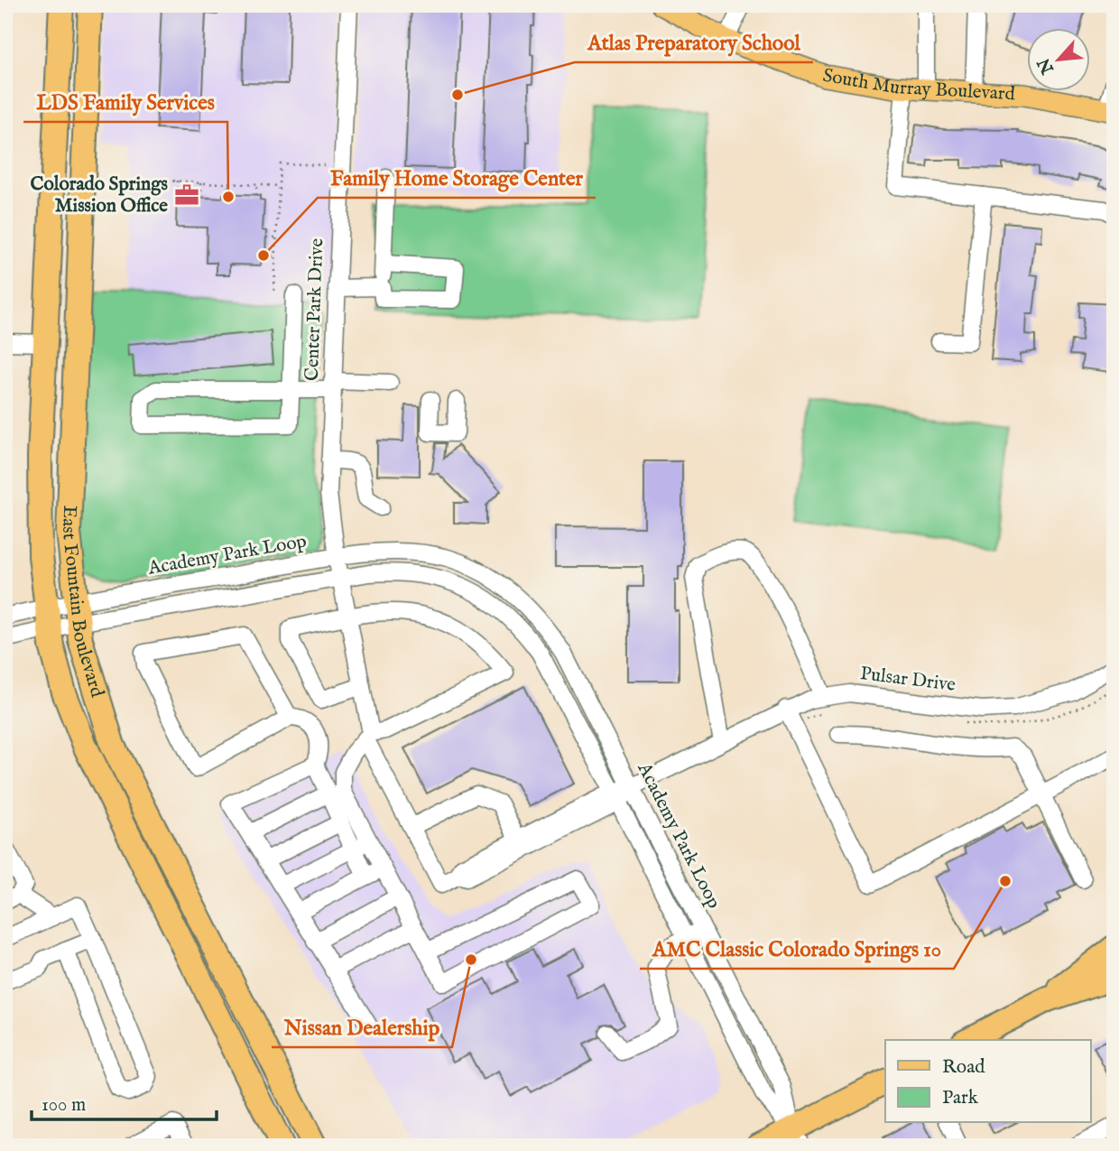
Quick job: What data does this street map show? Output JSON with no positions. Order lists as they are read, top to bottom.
{
  "streets": {
    "highway": ["East Fountain Boulevard"],
    "main road": ["South Murray Boulevard"],
    "street": ["Center Park Drive", "Academy Park Loop", "Pulsar Drive"]
  },
  "crossings": [
    ["Center Park Drive", "Academy Park Loop"],
    ["Center Park Drive", "Pulsar Drive"],
    ["Academy Park Loop", "East Fountain Boulevard"],
    ["Academy Park Loop", "Pulsar Drive"]
  ],
  "places": {
    "other": [
      "Atlas Preparatory School",
      "LDS Family Services",
      "Family Home Storage Center",
      "AMC Classic Colorado Springs 10",
      "Nissan Dealership"
    ],
    "office": ["Colorado Springs Mission Office"]
  },
  "legend": ["Road", "Park"],
  "scale_bar": "100 m",
  "north": "bottom left"
}
